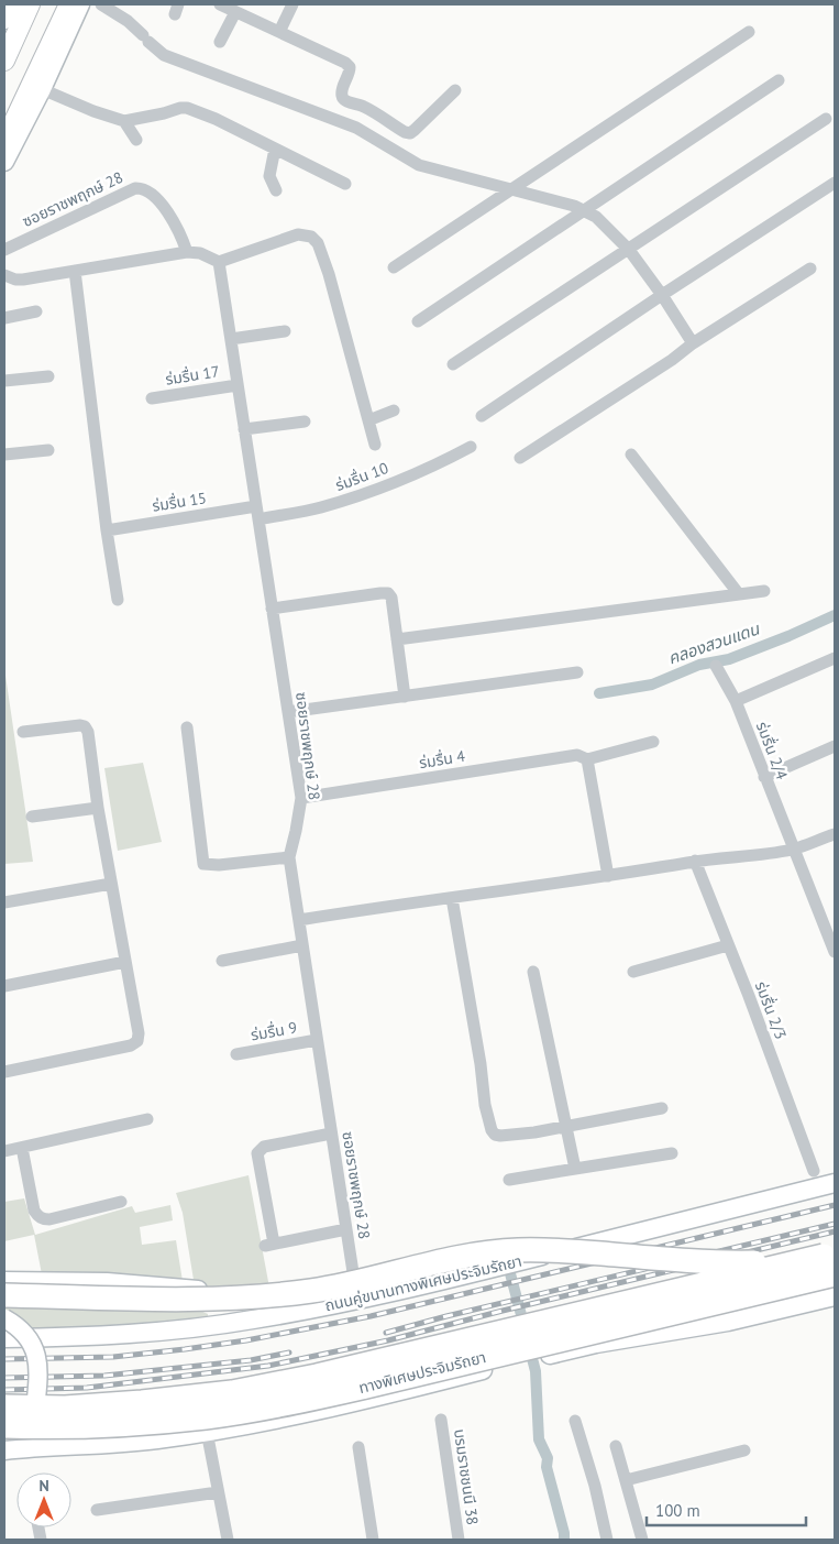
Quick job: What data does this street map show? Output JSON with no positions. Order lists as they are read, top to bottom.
{
  "streets": {
    "highway": ["ทางพิเศษประจิมรัถยา"],
    "main road": ["ถนนคู่ขนานทางพิเศษประจิมรัถยา"],
    "street": [
      "ซอยราชพฤกษ์ 28",
      "ร่มรื่น 17",
      "ร่มรื่น 10",
      "ร่มรื่น 15",
      "ร่มรื่น 2/4",
      "ร่มรื่น 4",
      "ร่มรื่น 2/3",
      "ร่มรื่น 9",
      "บรมราชชนนี 38"
    ]
  },
  "crossings": [
    ["ซอยราชพฤกษ์ 28", "ร่มรื่น 17"],
    ["ซอยราชพฤกษ์ 28", "ร่มรื่น 10"],
    ["ซอยราชพฤกษ์ 28", "ร่มรื่น 15"],
    ["ซอยราชพฤกษ์ 28", "ร่มรื่น 4"],
    ["ซอยราชพฤกษ์ 28", "ร่มรื่น 9"],
    ["ซอยราชพฤกษ์ 28", "ถนนคู่ขนานทางพิเศษประจิมรัถยา"]
  ],
  "water": ["คลองสวนแดน"],
  "scale_bar": "100 m",
  "north": "top"
}
